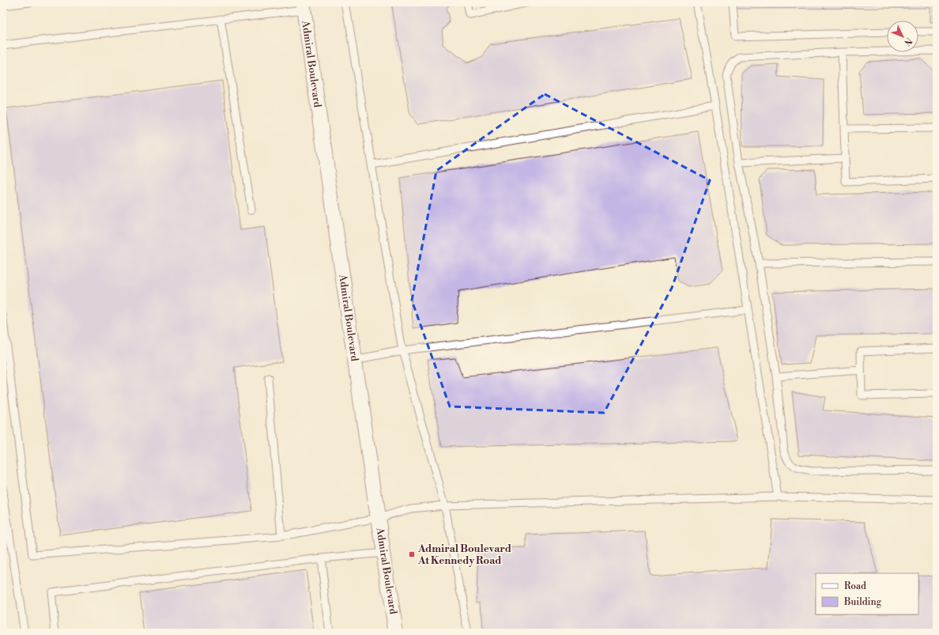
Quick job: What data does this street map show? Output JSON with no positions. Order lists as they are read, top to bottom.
{
  "streets": {
    "street": ["Admiral Boulevard"]
  },
  "places": {
    "transit": ["Admiral Boulevard At Kennedy Road"]
  },
  "legend": ["Road", "Building"],
  "north": "bottom right"
}
